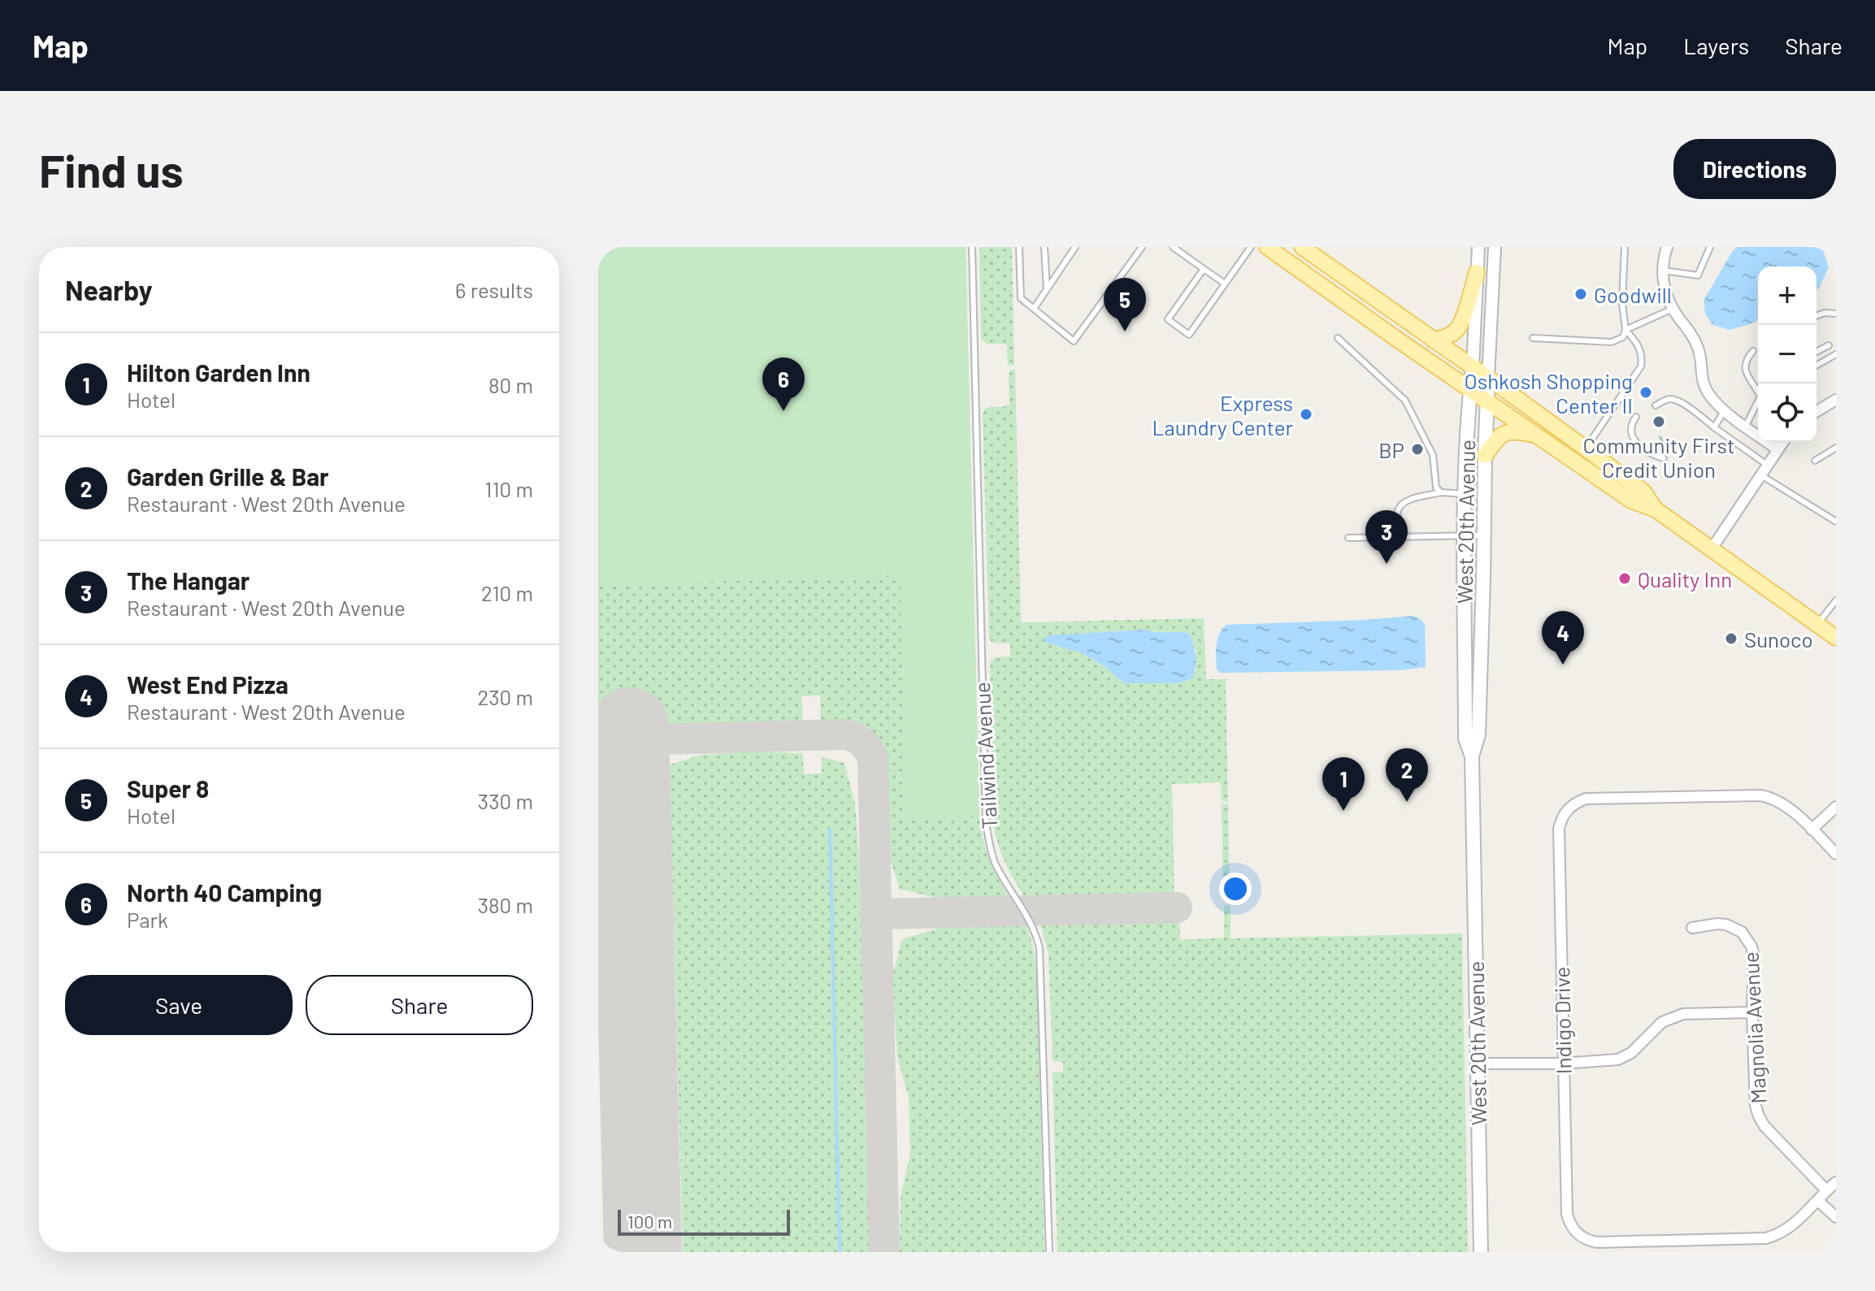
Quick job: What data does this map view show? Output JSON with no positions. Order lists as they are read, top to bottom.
{
  "streets": {
    "main road": ["West 20th Avenue"],
    "street": ["Indigo Drive", "Magnolia Avenue"],
    "lane": ["Tailwind Avenue"]
  },
  "crossings": [
    ["Indigo Drive", "Magnolia Avenue"]
  ],
  "places": [
    "Goodwill",
    "Oshkosh Shopping Center II",
    "Express Laundry Center",
    "Community First Credit Union",
    "BP",
    "Quality Inn",
    "Sunoco"
  ],
  "scale_bar": "100 m",
  "page": {
    "header": "Map",
    "nav": ["Map", "Layers", "Share"],
    "buttons": [
      "Directions",
      ["Save", "Share"]
    ],
    "title": "Find us",
    "heading": ["Nearby", "6 results"],
    "map_buttons": ["+", "−"],
    "pins": [
      "5",
      "6",
      "3",
      "4",
      "2",
      "1"
    ],
    "list": [
      {
        "mark": "1",
        "name": "Hilton Garden Inn",
        "note": "Hotel",
        "value": "80 m"
      },
      {
        "mark": "2",
        "name": "Garden Grille & Bar",
        "note": "Restaurant · West 20th Avenue",
        "value": "110 m"
      },
      {
        "mark": "3",
        "name": "The Hangar",
        "note": "Restaurant · West 20th Avenue",
        "value": "210 m"
      },
      {
        "mark": "4",
        "name": "West End Pizza",
        "note": "Restaurant · West 20th Avenue",
        "value": "230 m"
      },
      {
        "mark": "5",
        "name": "Super 8",
        "note": "Hotel",
        "value": "330 m"
      },
      {
        "mark": "6",
        "name": "North 40 Camping",
        "note": "Park",
        "value": "380 m"
      }
    ],
    "scale": "100 m"
  }
}
